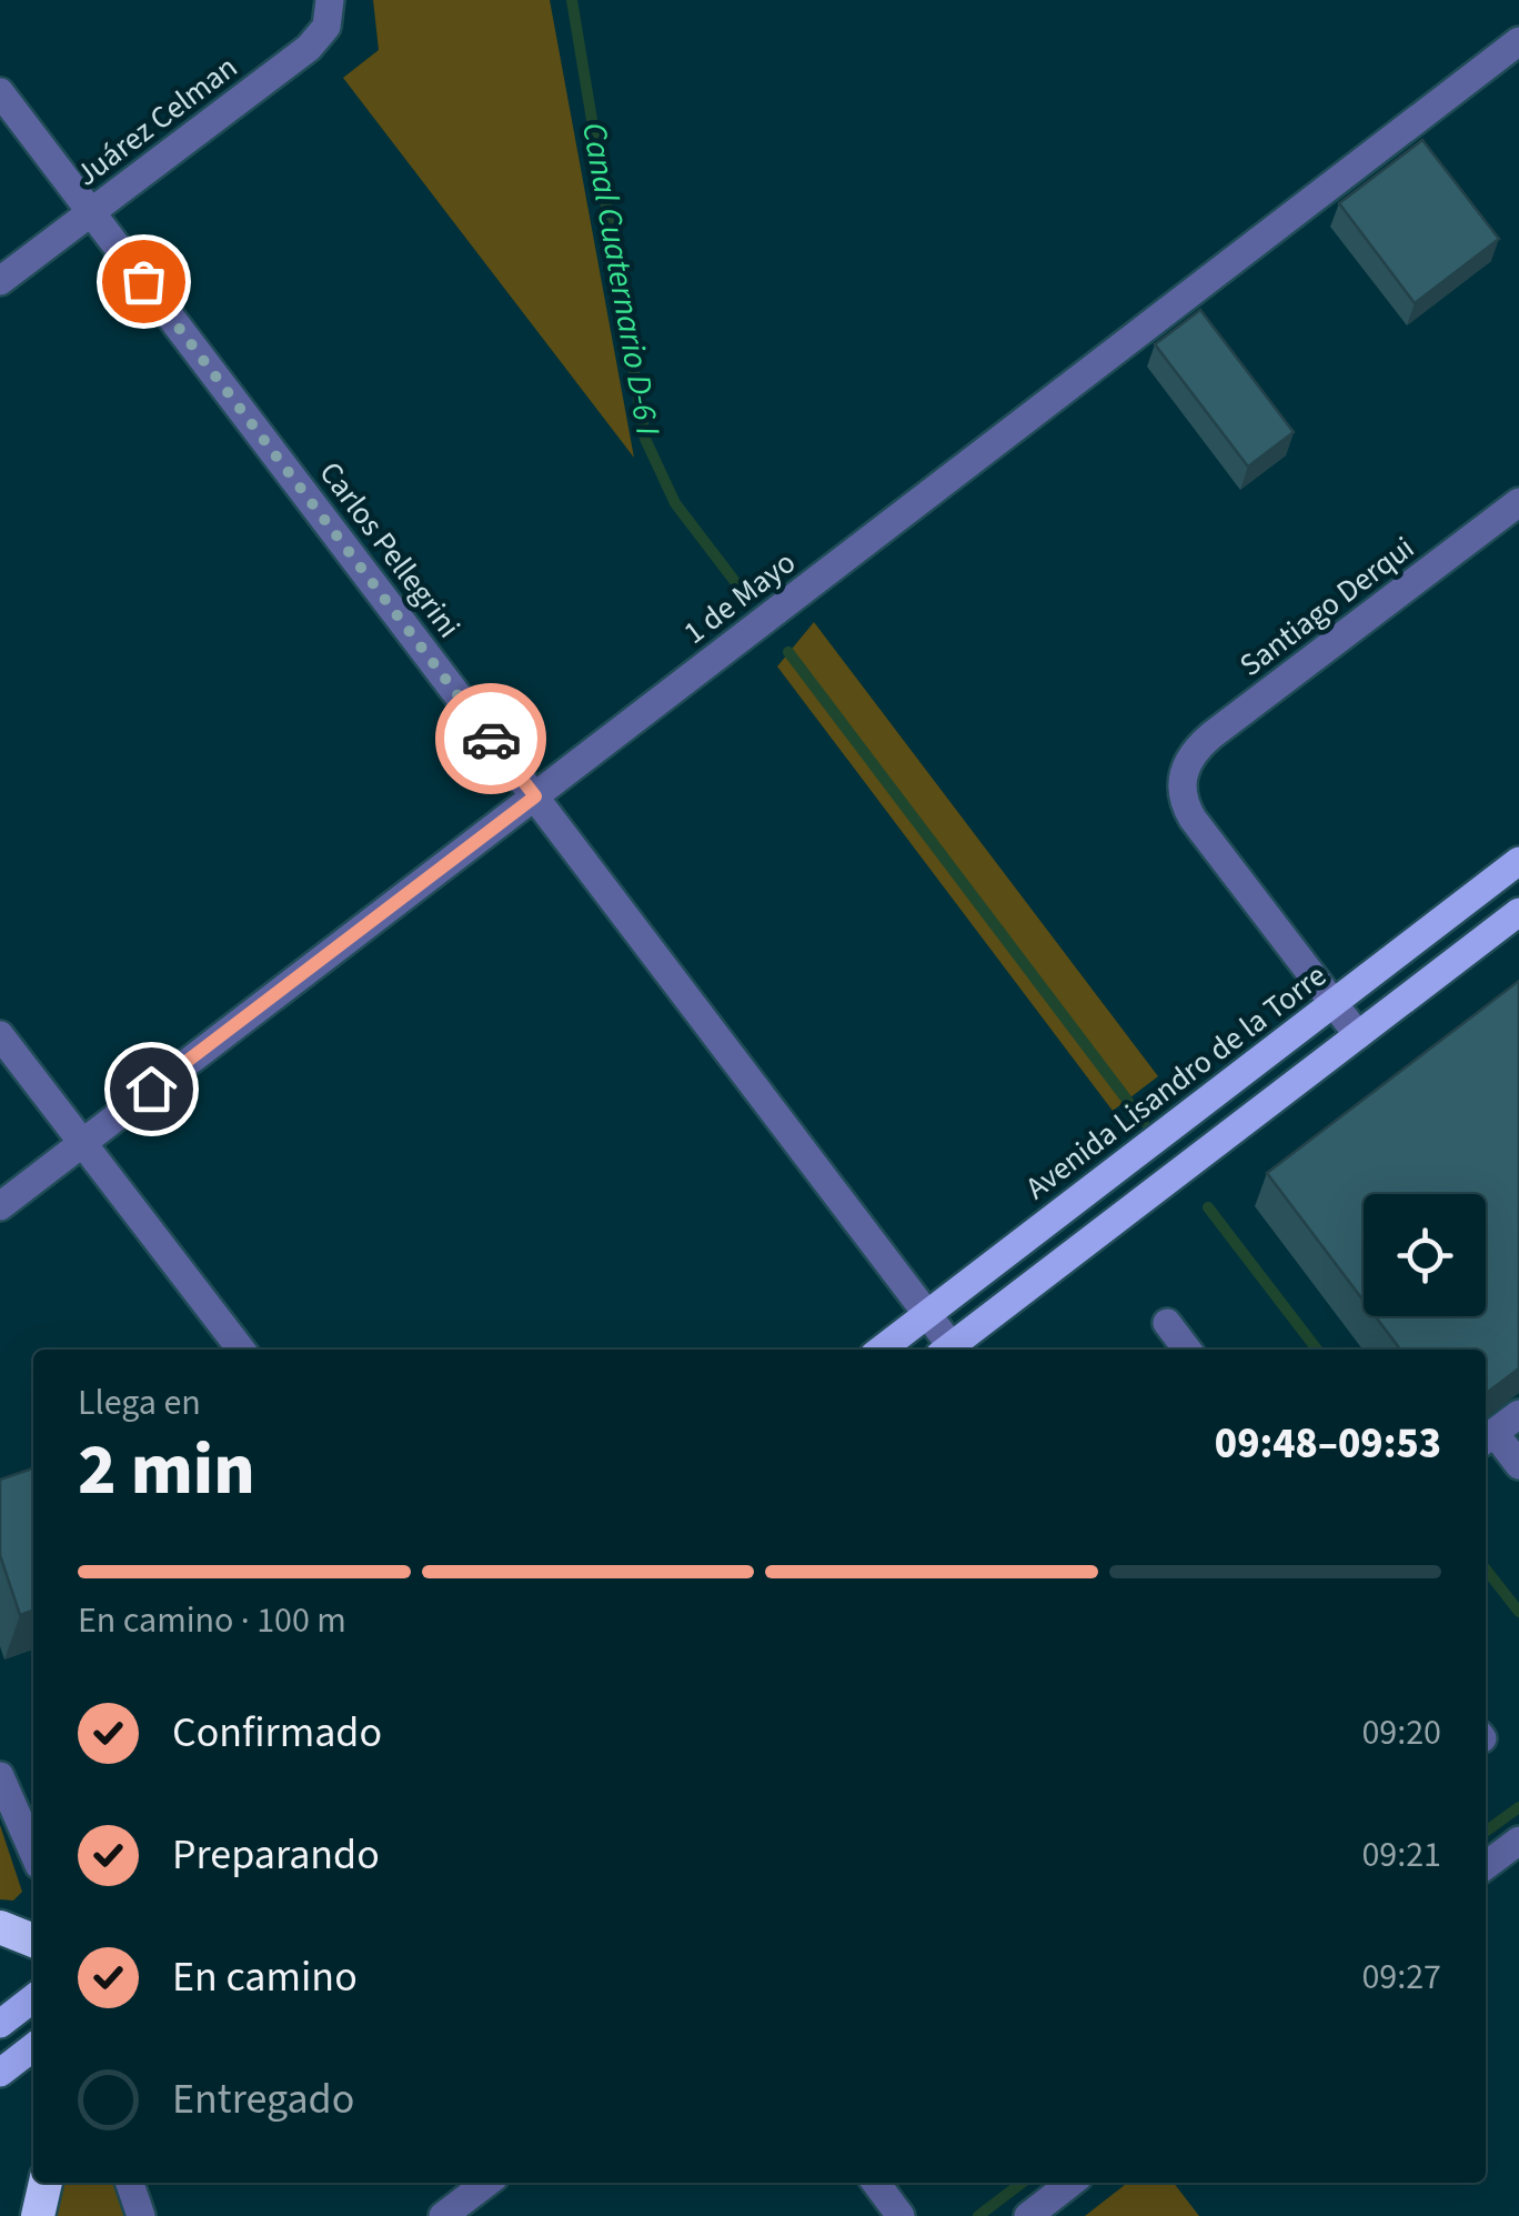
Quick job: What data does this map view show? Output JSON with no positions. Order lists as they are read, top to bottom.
{
  "streets": {
    "main road": ["Avenida Lisandro de la Torre"],
    "street": [
      "Juárez Celman",
      "Carlos Pellegrini",
      "1 de Mayo",
      "Santiago Derqui"
    ]
  },
  "crossings": [
    ["Juárez Celman", "Carlos Pellegrini"],
    ["Carlos Pellegrini", "1 de Mayo"],
    ["Carlos Pellegrini", "Avenida Lisandro de la Torre"],
    ["Santiago Derqui", "Avenida Lisandro de la Torre"]
  ],
  "water": ["Canal Cuaternario D-6 I"],
  "page": {
    "heading": ["2 min", "Llega en", "09:48–09:53"],
    "bar": "En camino · 100 m",
    "list": [
      ["Confirmado", "09:20"],
      ["Preparando", "09:21"],
      ["En camino", "09:27"],
      "Entregado"
    ]
  }
}
